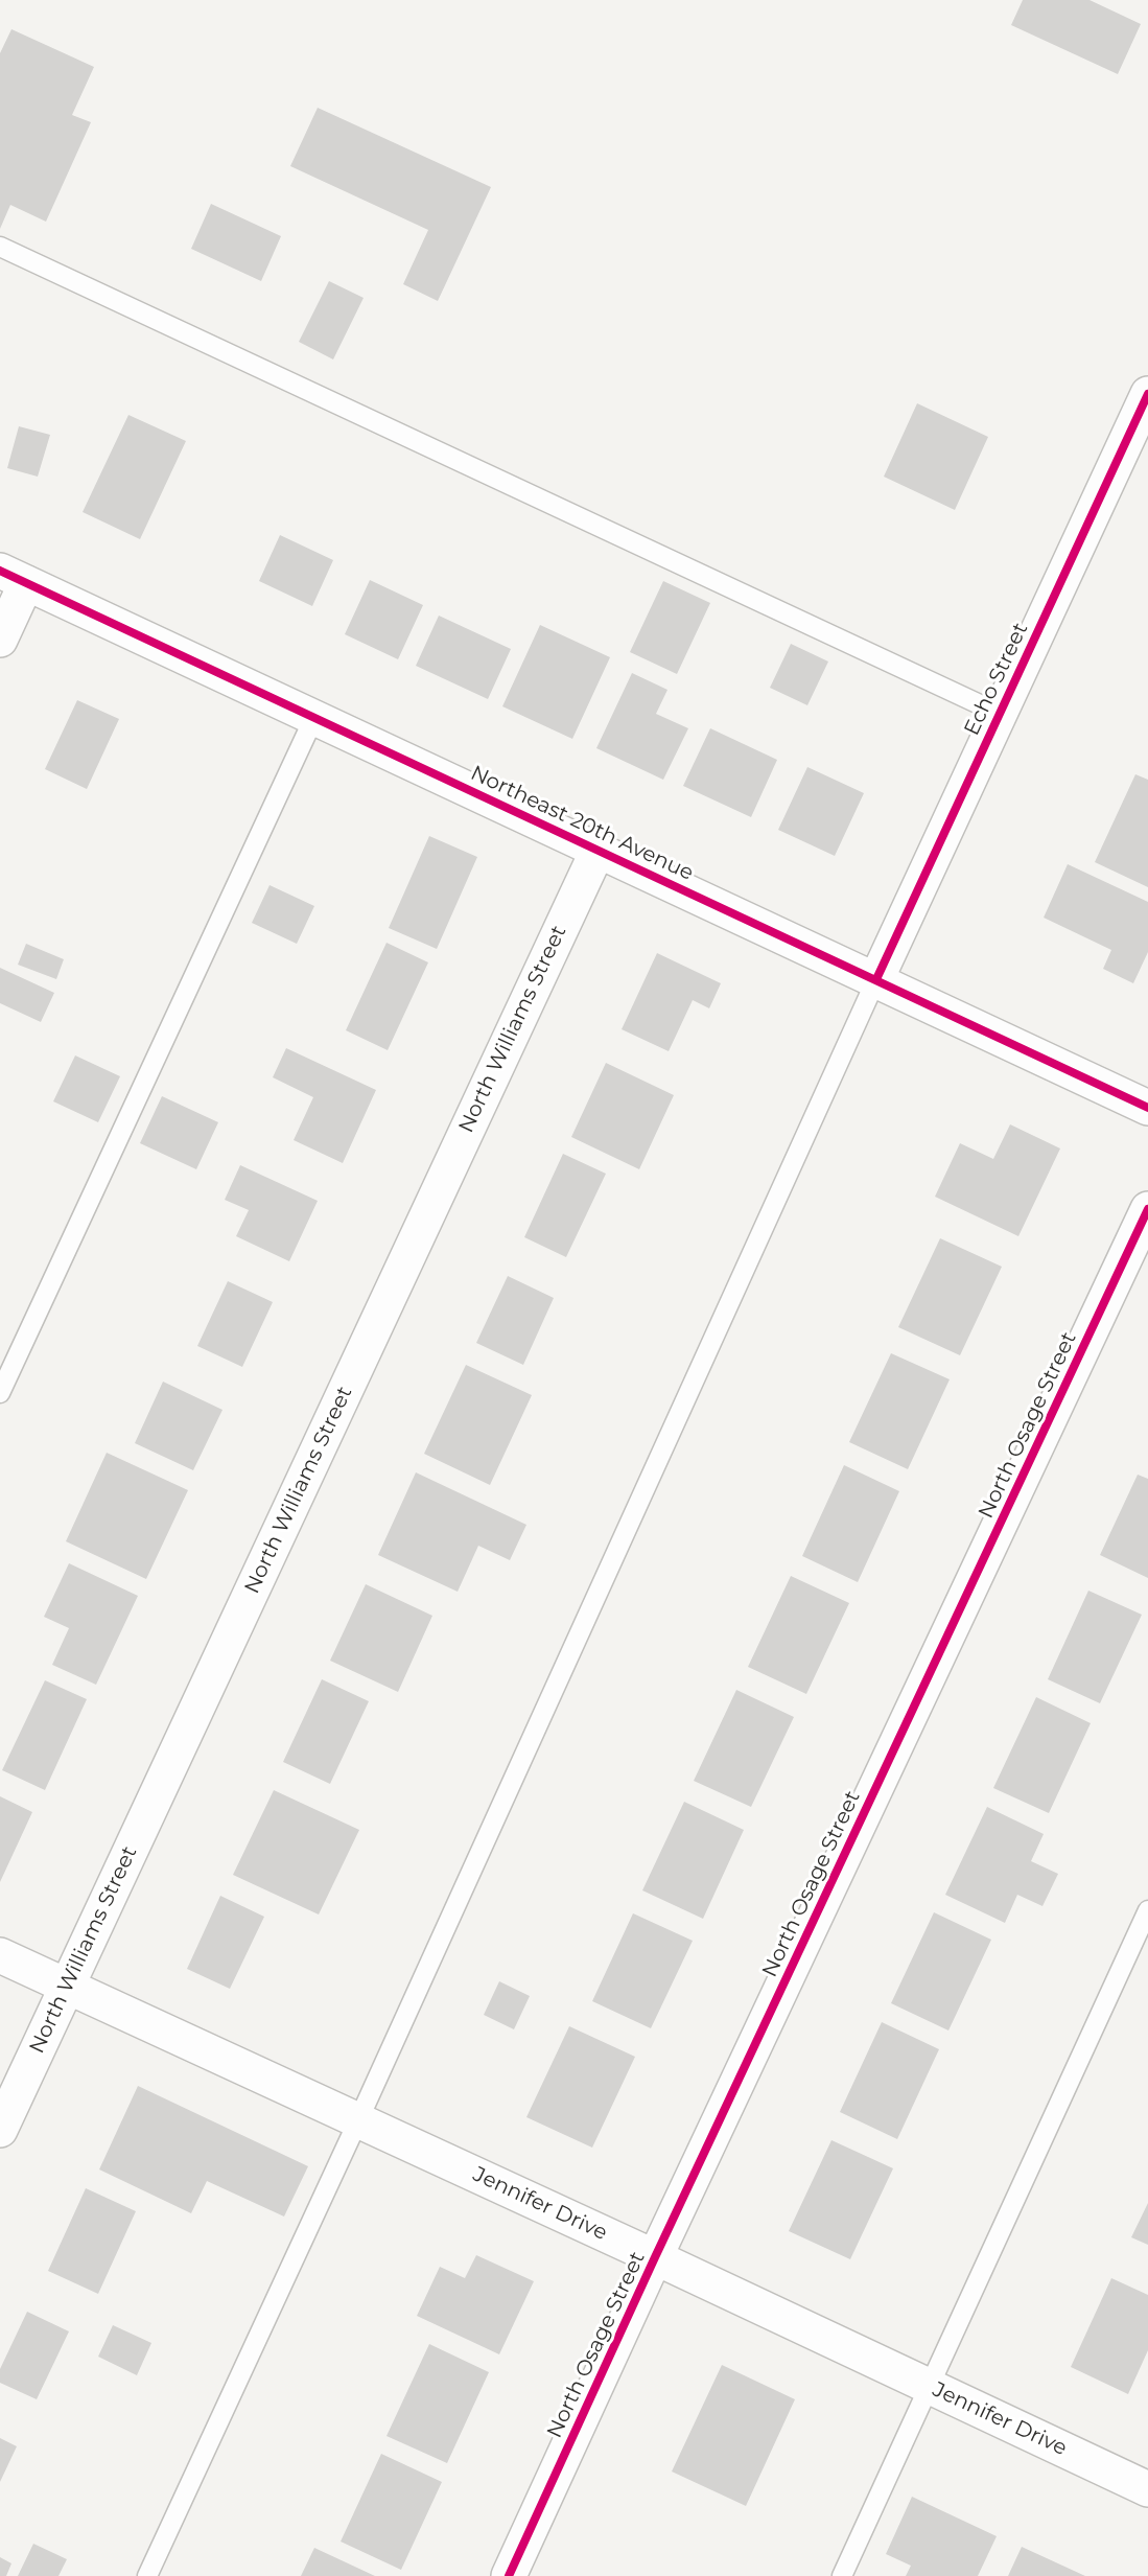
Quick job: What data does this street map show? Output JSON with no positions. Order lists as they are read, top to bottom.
{
  "streets": {
    "street": [
      "Echo Street",
      "Northeast 20th Avenue",
      "North Williams Street",
      "North Osage Street",
      "Jennifer Drive"
    ]
  },
  "crossings": [
    ["Echo Street", "Northeast 20th Avenue"],
    ["Northeast 20th Avenue", "North Williams Street"],
    ["North Williams Street", "Jennifer Drive"],
    ["North Osage Street", "Jennifer Drive"]
  ]
}
